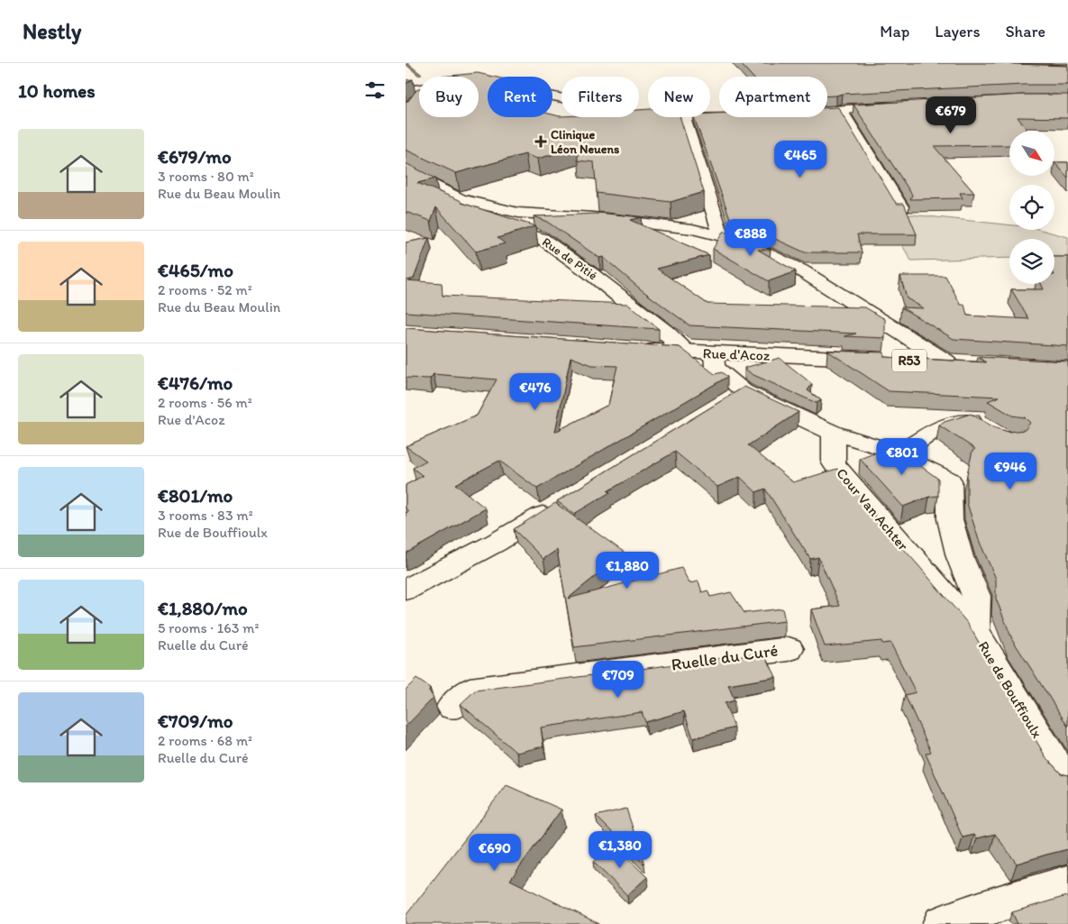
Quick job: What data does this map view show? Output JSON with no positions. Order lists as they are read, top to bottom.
{
  "streets": {
    "street": [
      "Rue de Pitié",
      "Rue d'Acoz",
      "R53",
      "Cour Van Achter",
      "Ruelle du Curé",
      "Rue de Bouffioulx"
    ]
  },
  "crossings": [
    ["Rue de Pitié", "Rue d'Acoz"],
    ["Cour Van Achter", "Rue de Bouffioulx"]
  ],
  "places": {
    "health": ["Clinique Léon Neuens"]
  },
  "north": "bottom right",
  "page": {
    "header": "Nestly",
    "nav": ["Map", "Layers", "Share"],
    "heading": "10 homes",
    "chip": [
      "Buy",
      "Rent",
      "Filters",
      "New",
      "Apartment"
    ],
    "price": [
      "€679",
      "€465",
      "€888",
      "€476",
      "€801",
      "€946",
      "€1,880",
      "€709",
      "€1,380",
      "€690"
    ],
    "list": [
      {
        "name": "€679/mo",
        "note": "3 rooms · 80 m² · Rue du Beau Moulin"
      },
      {
        "name": "€465/mo",
        "note": "2 rooms · 52 m² · Rue du Beau Moulin"
      },
      {
        "name": "€476/mo",
        "note": "2 rooms · 56 m² · Rue d'Acoz"
      },
      {
        "name": "€801/mo",
        "note": "3 rooms · 83 m² · Rue de Bouffioulx"
      },
      {
        "name": "€1,880/mo",
        "note": "5 rooms · 163 m² · Ruelle du Curé"
      },
      {
        "name": "€709/mo",
        "note": "2 rooms · 68 m² · Ruelle du Curé"
      }
    ]
  }
}
